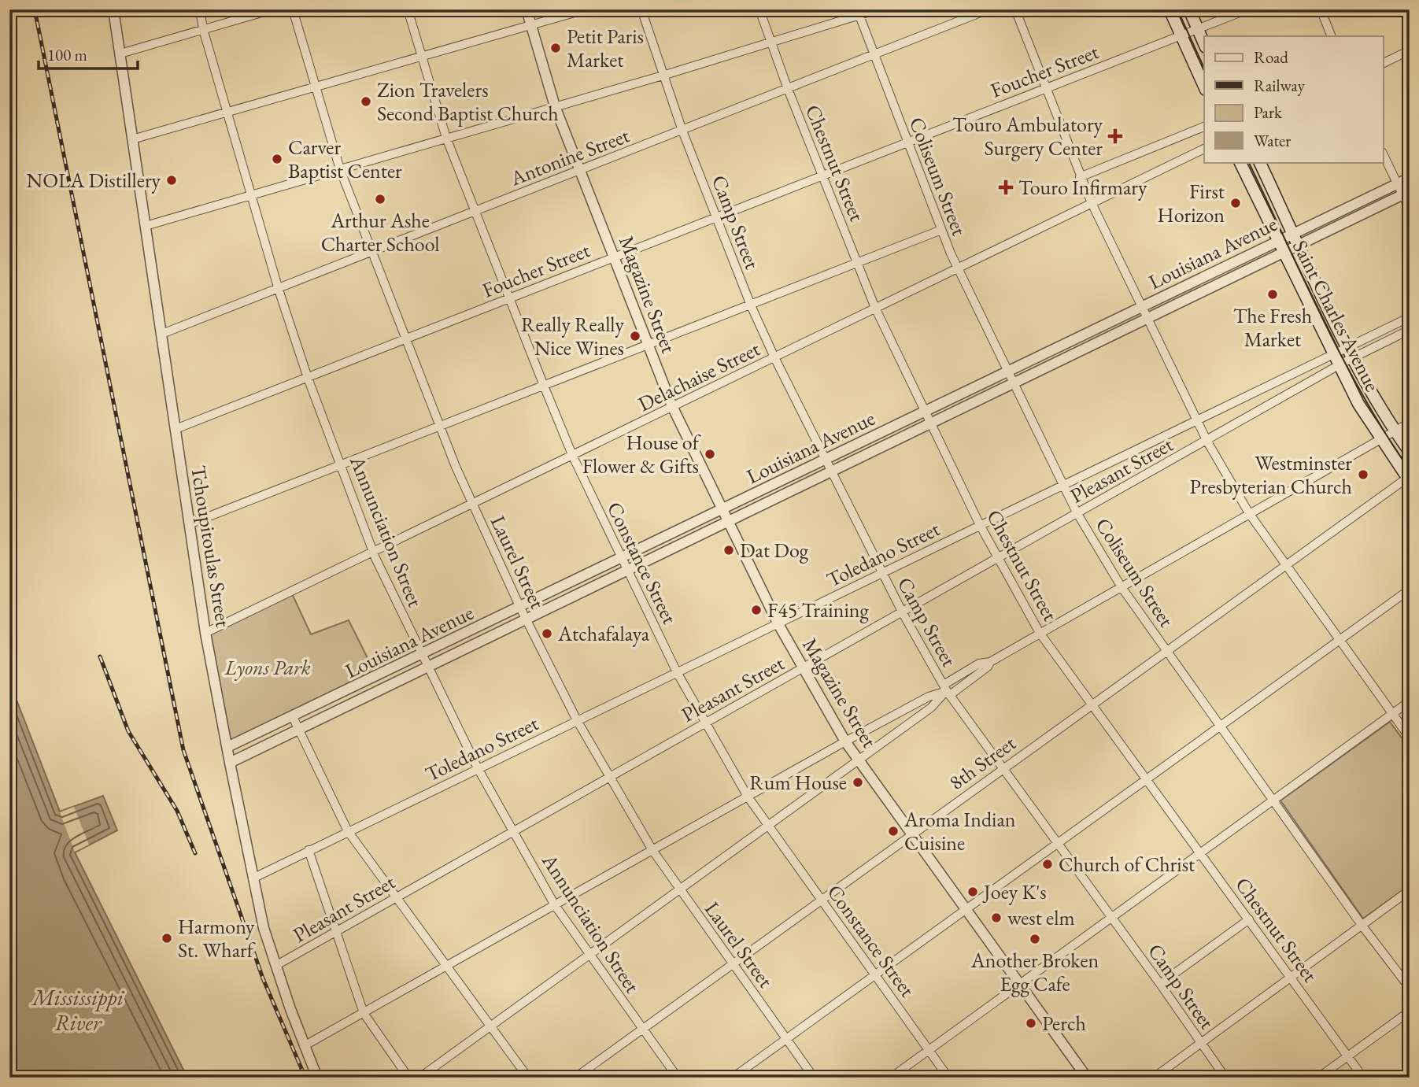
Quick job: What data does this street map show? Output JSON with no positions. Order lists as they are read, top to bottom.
{
  "streets": {
    "main road": ["Saint Charles Avenue"],
    "street": [
      "Foucher Street",
      "Antonine Street",
      "Chestnut Street",
      "Coliseum Street",
      "Camp Street",
      "Louisiana Avenue",
      "Magazine Street",
      "Delachaise Street",
      "Pleasant Street",
      "Annunciation Street",
      "Tchoupitoulas Street",
      "Toledano Street",
      "Laurel Street",
      "Constance Street",
      "8th Street"
    ]
  },
  "crossings": [
    ["Foucher Street", "Chestnut Street"],
    ["Foucher Street", "Coliseum Street"],
    ["Foucher Street", "Camp Street"],
    ["Foucher Street", "Magazine Street"],
    ["Foucher Street", "Annunciation Street"],
    ["Foucher Street", "Tchoupitoulas Street"],
    ["Foucher Street", "Laurel Street"],
    ["Foucher Street", "Constance Street"],
    ["Antonine Street", "Chestnut Street"],
    ["Antonine Street", "Coliseum Street"],
    ["Antonine Street", "Camp Street"],
    ["Antonine Street", "Magazine Street"],
    ["Antonine Street", "Annunciation Street"],
    ["Antonine Street", "Tchoupitoulas Street"],
    ["Antonine Street", "Laurel Street"],
    ["Antonine Street", "Constance Street"],
    ["Chestnut Street", "Louisiana Avenue"],
    ["Chestnut Street", "Delachaise Street"],
    ["Chestnut Street", "Pleasant Street"],
    ["Chestnut Street", "Toledano Street"],
    ["Chestnut Street", "8th Street"],
    ["Coliseum Street", "Louisiana Avenue"],
    ["Coliseum Street", "Delachaise Street"],
    ["Coliseum Street", "Pleasant Street"],
    ["Coliseum Street", "Toledano Street"],
    ["Coliseum Street", "8th Street"],
    ["Camp Street", "Louisiana Avenue"],
    ["Camp Street", "Delachaise Street"],
    ["Camp Street", "Pleasant Street"],
    ["Camp Street", "Toledano Street"],
    ["Camp Street", "8th Street"],
    ["Louisiana Avenue", "Magazine Street"],
    ["Louisiana Avenue", "Saint Charles Avenue"],
    ["Louisiana Avenue", "Annunciation Street"],
    ["Louisiana Avenue", "Tchoupitoulas Street"],
    ["Louisiana Avenue", "Laurel Street"],
    ["Louisiana Avenue", "Constance Street"],
    ["Magazine Street", "Delachaise Street"],
    ["Magazine Street", "Pleasant Street"],
    ["Magazine Street", "Toledano Street"],
    ["Magazine Street", "8th Street"],
    ["Saint Charles Avenue", "Pleasant Street"],
    ["Saint Charles Avenue", "Toledano Street"],
    ["Saint Charles Avenue", "8th Street"],
    ["Delachaise Street", "Annunciation Street"],
    ["Delachaise Street", "Tchoupitoulas Street"],
    ["Delachaise Street", "Laurel Street"],
    ["Delachaise Street", "Constance Street"],
    ["Pleasant Street", "Annunciation Street"],
    ["Pleasant Street", "Tchoupitoulas Street"],
    ["Pleasant Street", "Toledano Street"],
    ["Pleasant Street", "Laurel Street"],
    ["Pleasant Street", "Constance Street"],
    ["Annunciation Street", "Toledano Street"],
    ["Annunciation Street", "8th Street"],
    ["Tchoupitoulas Street", "Toledano Street"],
    ["Toledano Street", "Laurel Street"],
    ["Toledano Street", "Constance Street"],
    ["Laurel Street", "8th Street"],
    ["Constance Street", "8th Street"]
  ],
  "water": ["Mississippi River"],
  "parks": ["Lyons Park"],
  "places": {
    "other": [
      "Petit Paris Market",
      "Zion Travelers Second Baptist Church",
      "Carver Baptist Center",
      "NOLA Distillery",
      "Arthur Ashe Charter School",
      "First Horizon",
      "The Fresh Market",
      "Really Really Nice Wines",
      "House of Flower & Gifts",
      "Westminster Presbyterian Church",
      "Dat Dog",
      "F45 Training",
      "Atchafalaya",
      "Rum House",
      "Aroma Indian Cuisine",
      "Church of Christ",
      "Joey K's",
      "west elm",
      "Harmony St. Wharf",
      "Another Broken Egg Cafe",
      "Perch"
    ],
    "health": ["Touro Ambulatory Surgery Center", "Touro Infirmary"]
  },
  "legend": [
    "Road",
    "Railway",
    "Park",
    "Water"
  ],
  "scale_bar": "100 m"
}
